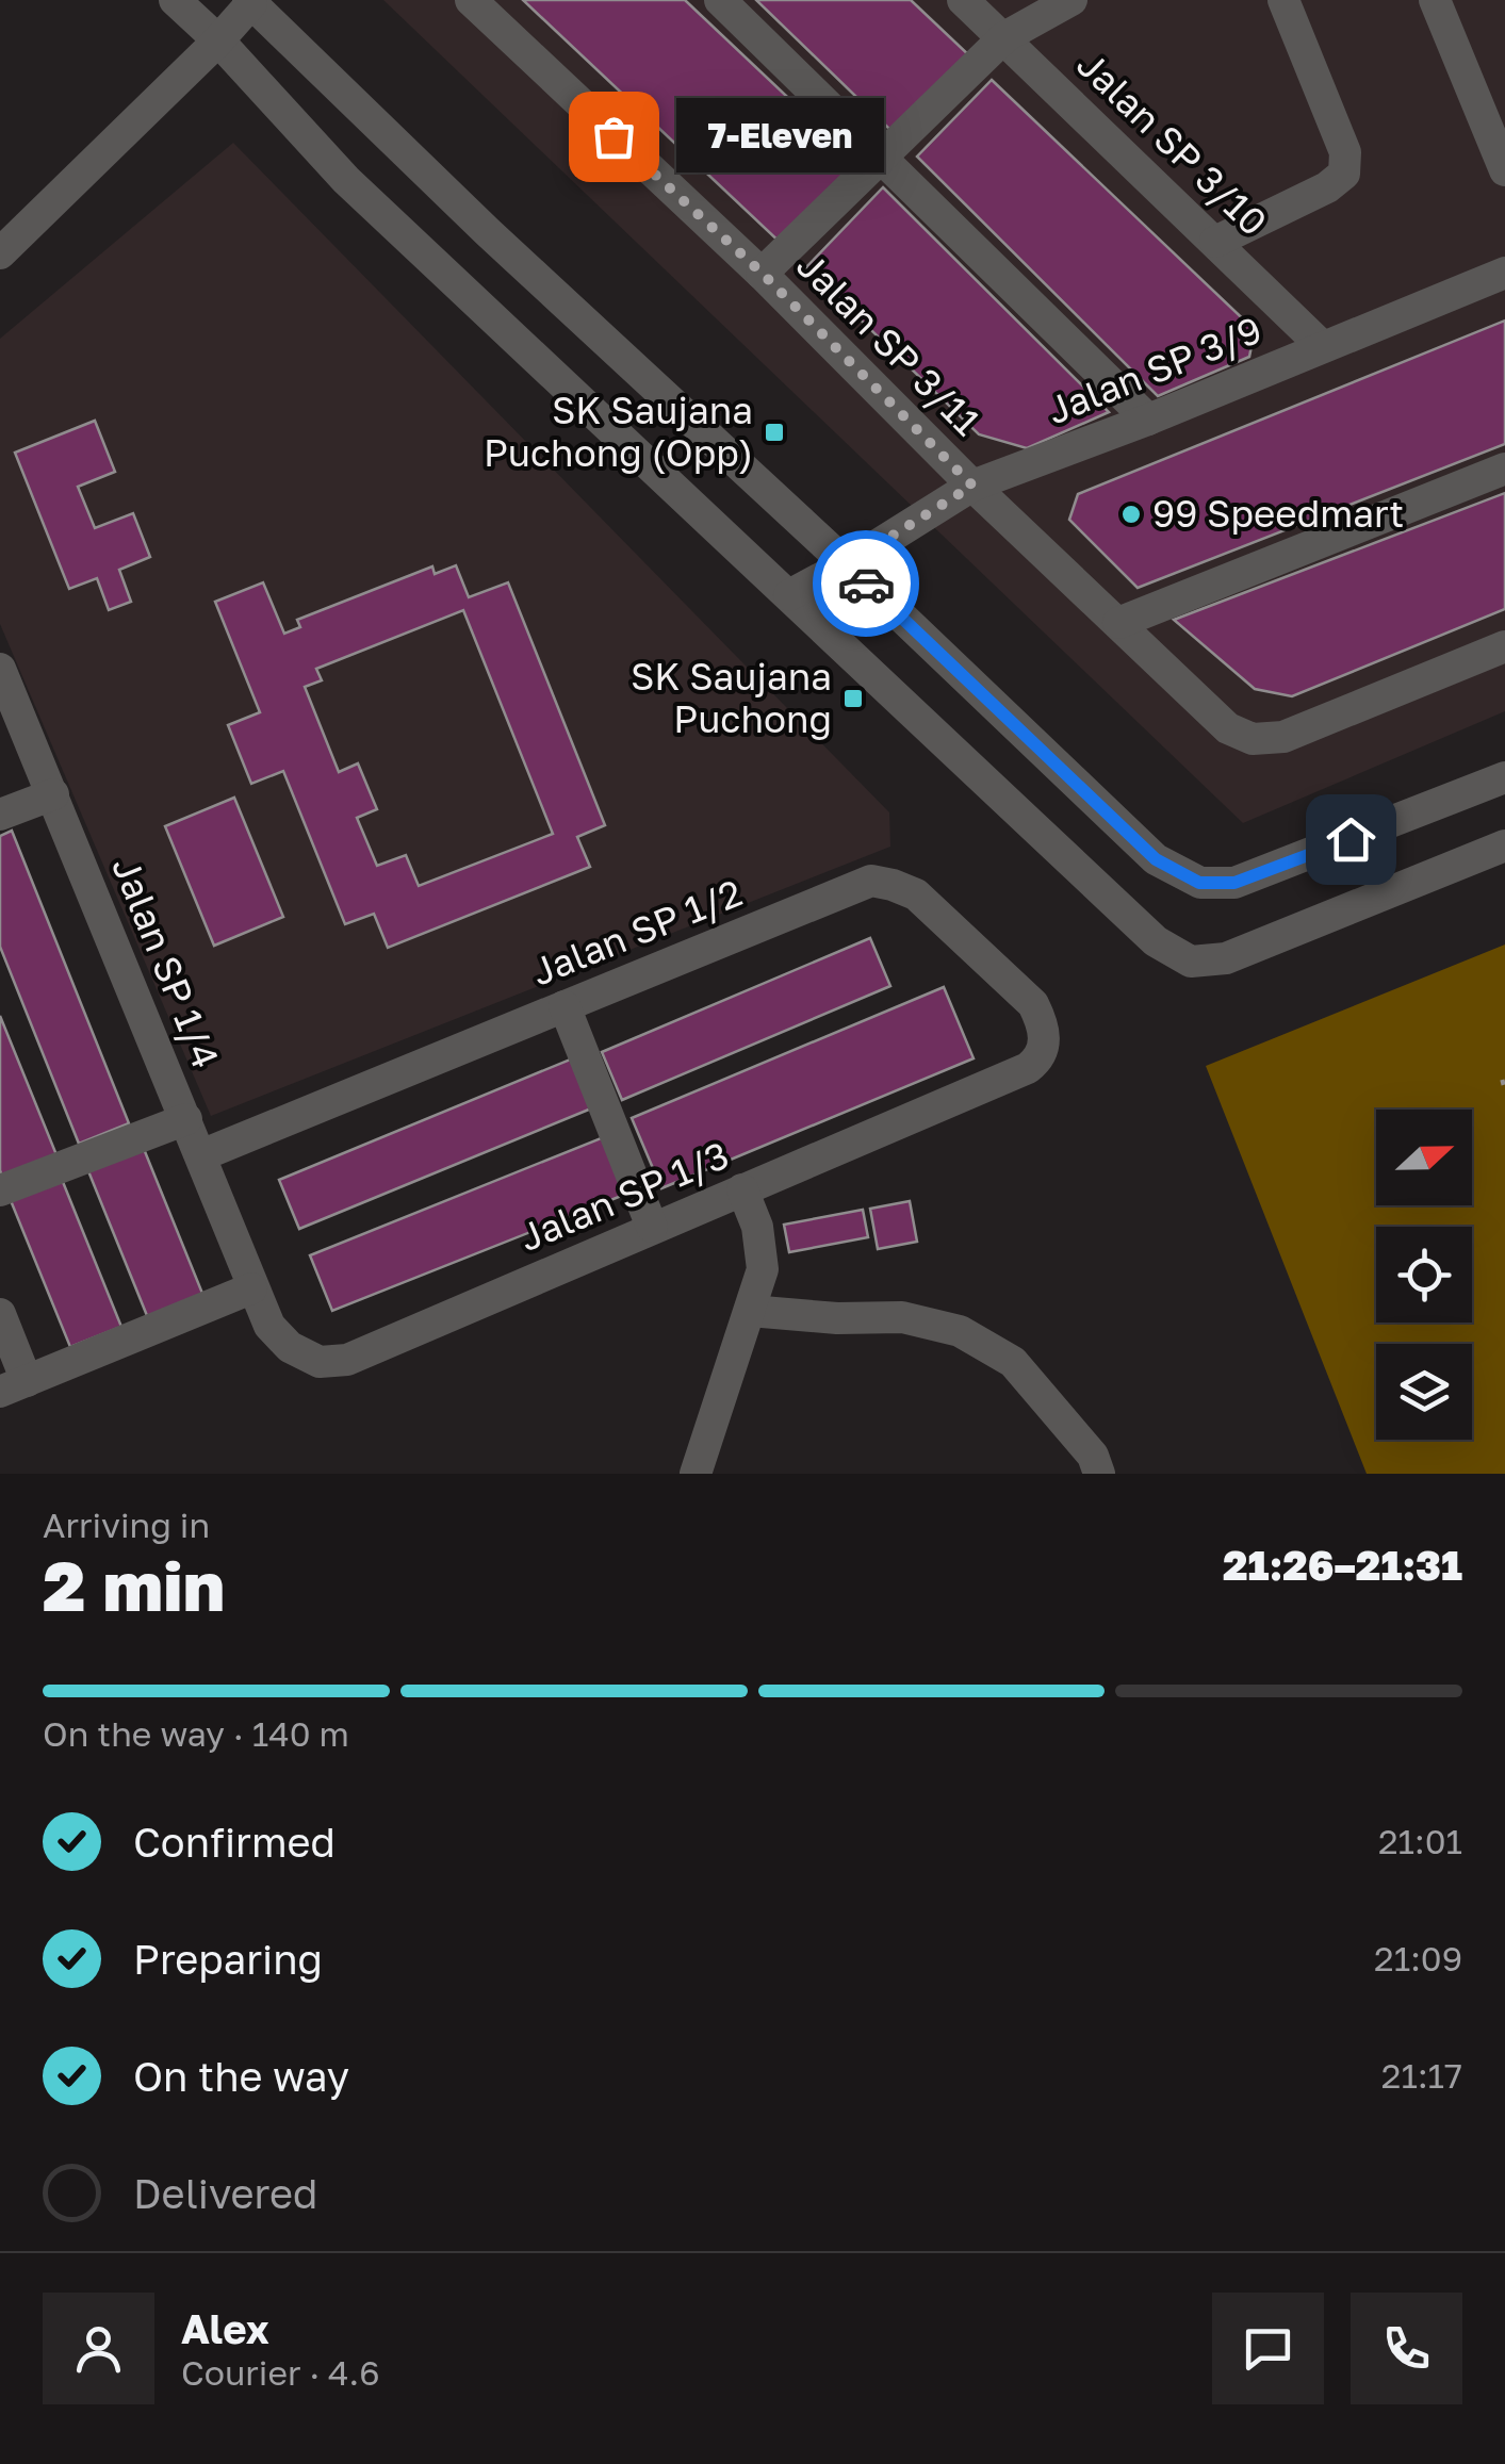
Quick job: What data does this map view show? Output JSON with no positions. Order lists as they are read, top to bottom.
{
  "streets": {
    "street": [
      "Jalan SP 3/10",
      "Jalan SP 3/11",
      "Jalan SP 3/9",
      "Jalan SP 1/2",
      "Jalan SP 1/4",
      "Jalan SP 1/3"
    ]
  },
  "crossings": [
    ["Jalan SP 3/10", "Jalan SP 3/9"],
    ["Jalan SP 3/11", "Jalan SP 3/9"],
    ["Jalan SP 1/2", "Jalan SP 1/4"],
    ["Jalan SP 1/2", "Jalan SP 1/3"],
    ["Jalan SP 1/4", "Jalan SP 1/3"]
  ],
  "places": {
    "other": ["7-Eleven", "99 Speedmart"],
    "transit": ["SK Saujana Puchong (Opp)", "SK Saujana Puchong"]
  },
  "north": "right",
  "page": {
    "bubble": "7-Eleven",
    "heading": ["2 min", "Arriving in", "21:26–21:31"],
    "panel": ["Alex", "Courier · 4.6"],
    "bar": "On the way · 140 m",
    "list": [
      ["Confirmed", "21:01"],
      ["Preparing", "21:09"],
      ["On the way", "21:17"],
      "Delivered"
    ]
  }
}
